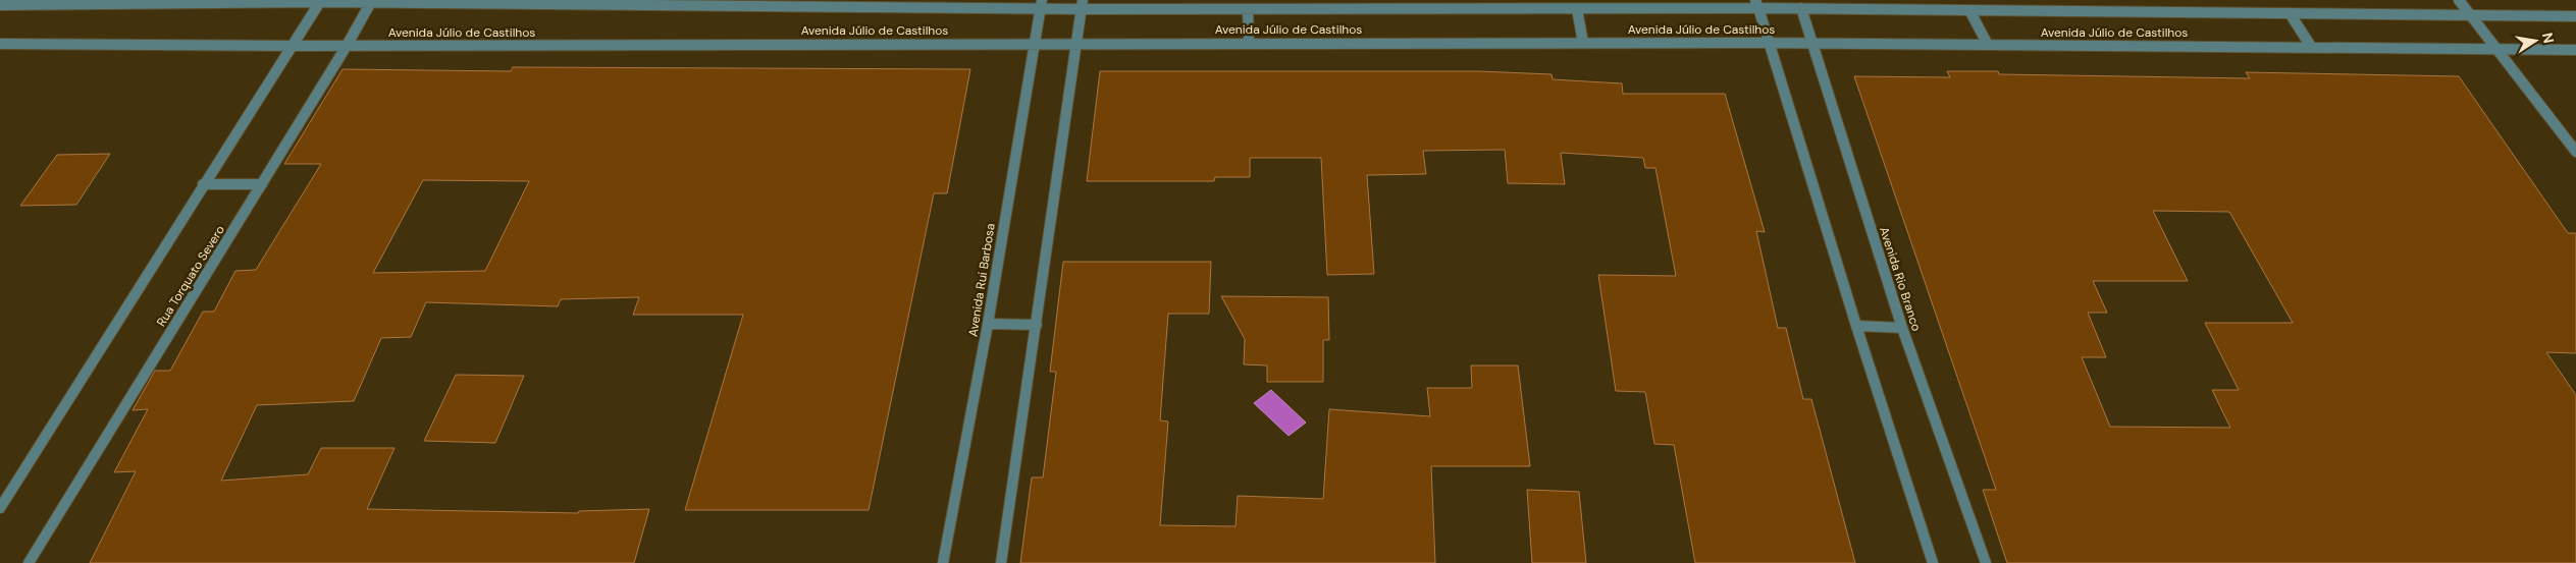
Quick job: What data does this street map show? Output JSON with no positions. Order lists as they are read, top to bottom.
{
  "streets": {
    "street": [
      "Avenida Júlio de Castilhos",
      "Rua Torquato Severo",
      "Avenida Rio Branco",
      "Avenida Rui Barbosa"
    ]
  },
  "crossings": [
    ["Avenida Júlio de Castilhos", "Rua Torquato Severo"],
    ["Avenida Júlio de Castilhos", "Avenida Rio Branco"],
    ["Avenida Júlio de Castilhos", "Avenida Rui Barbosa"]
  ],
  "north": "right"
}
